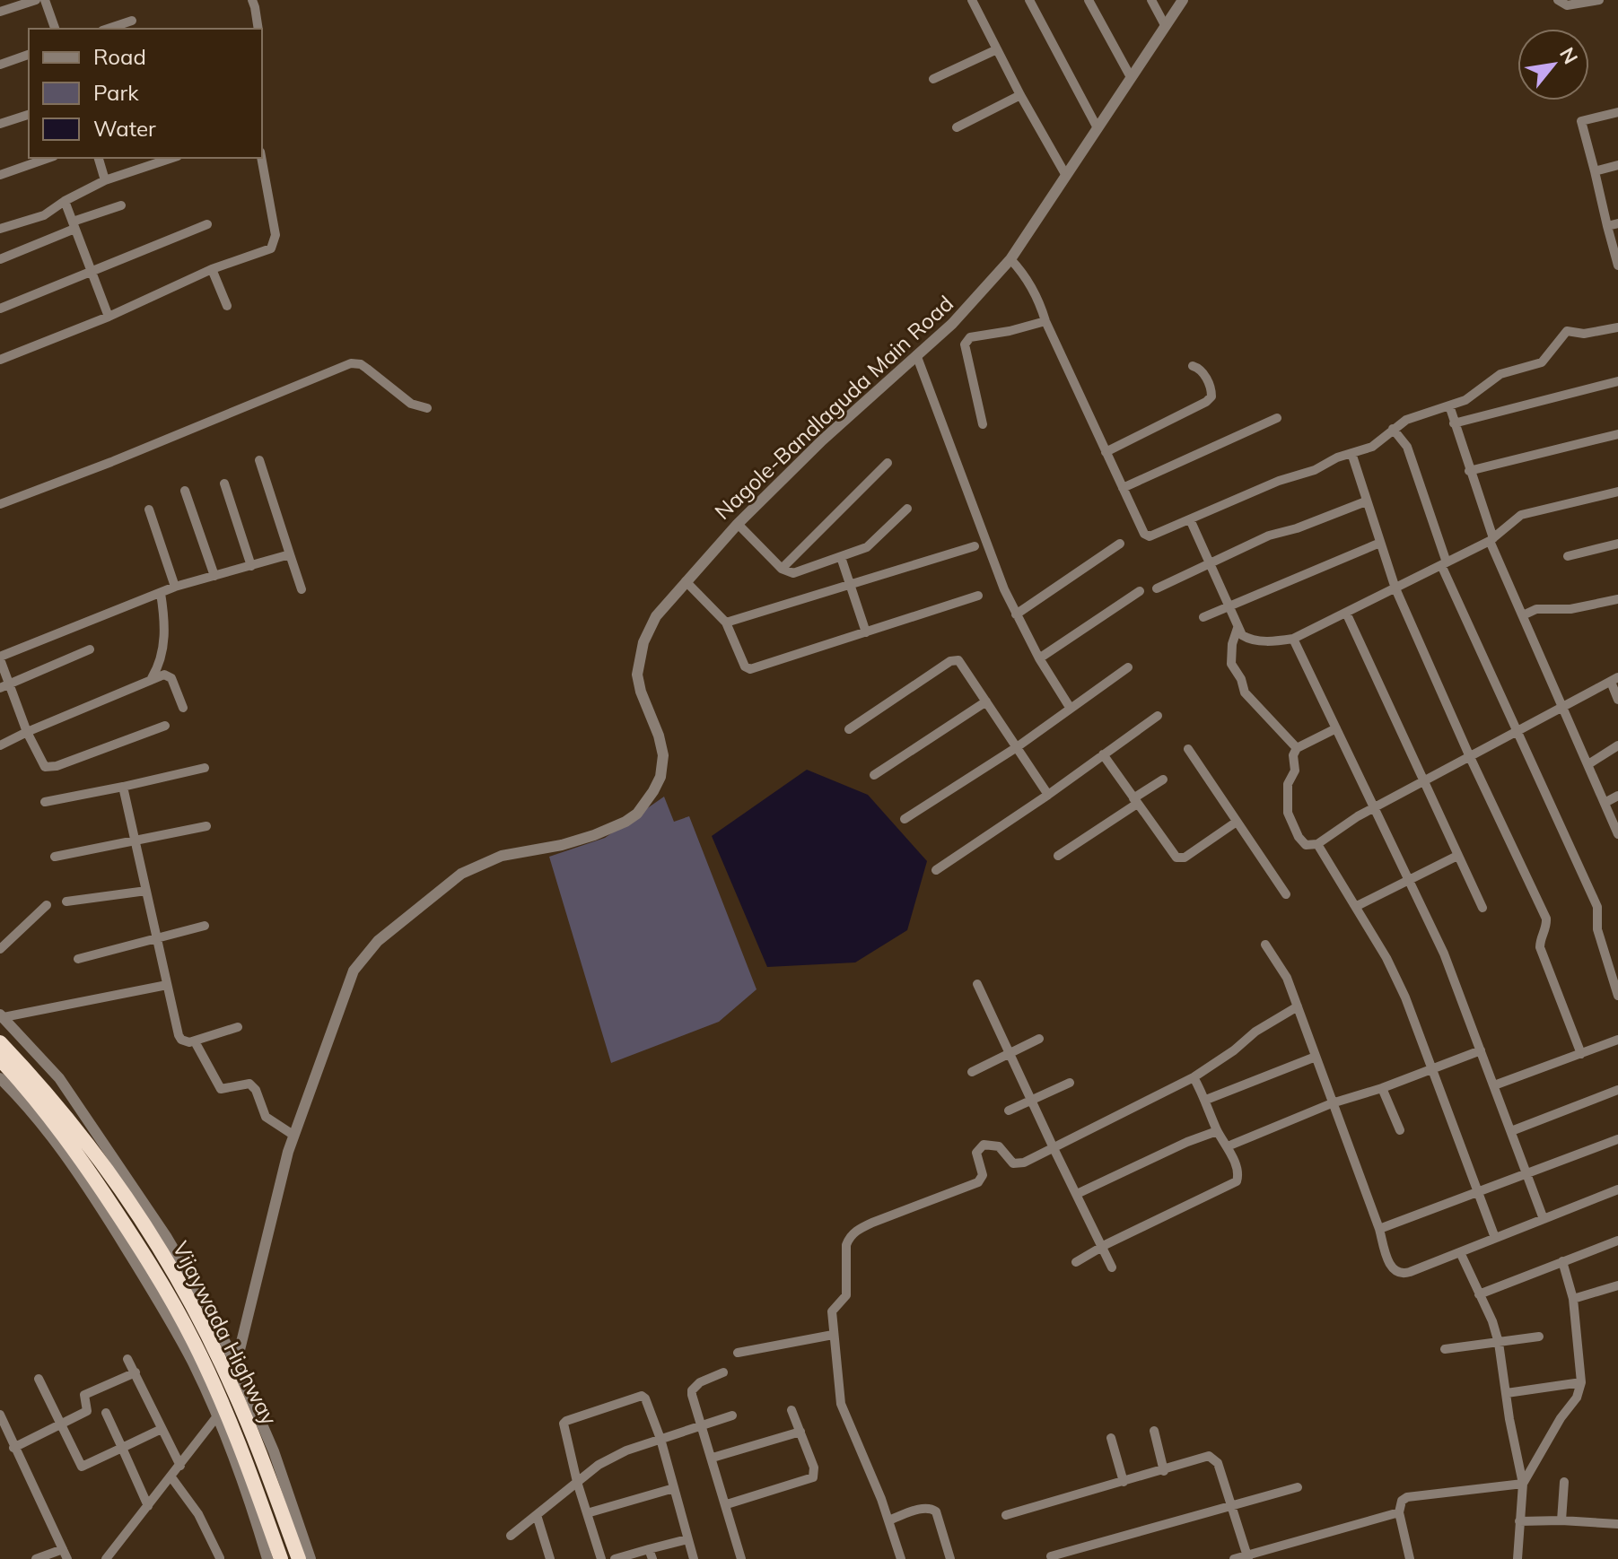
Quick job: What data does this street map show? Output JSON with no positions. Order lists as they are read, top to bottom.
{
  "streets": {
    "highway": ["Vijaywada Highway"],
    "street": ["Nagole-Bandlaguda Main Road"]
  },
  "legend": ["Road", "Park", "Water"],
  "north": "top right"
}
